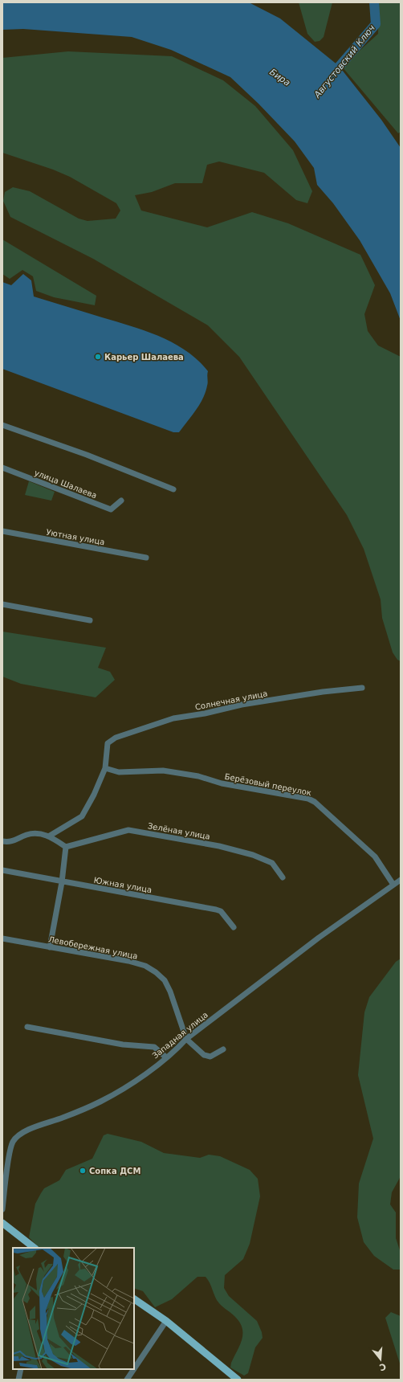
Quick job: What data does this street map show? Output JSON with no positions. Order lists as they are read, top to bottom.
{
  "streets": {
    "street": [
      "улица Шалаева",
      "Уютная улица",
      "Солнечная улица",
      "Берёзовый переулок",
      "Зелёная улица",
      "Южная улица",
      "Левобережная улица",
      "Западная улица"
    ]
  },
  "crossings": [
    ["Солнечная улица", "Берёзовый переулок"],
    ["Берёзовый переулок", "Западная улица"],
    ["Левобережная улица", "Западная улица"]
  ],
  "water": ["Августовский Ключ", "Бира"],
  "places": ["Карьер Шалаева", "Сопка ДСМ"],
  "north": "bottom"
}
